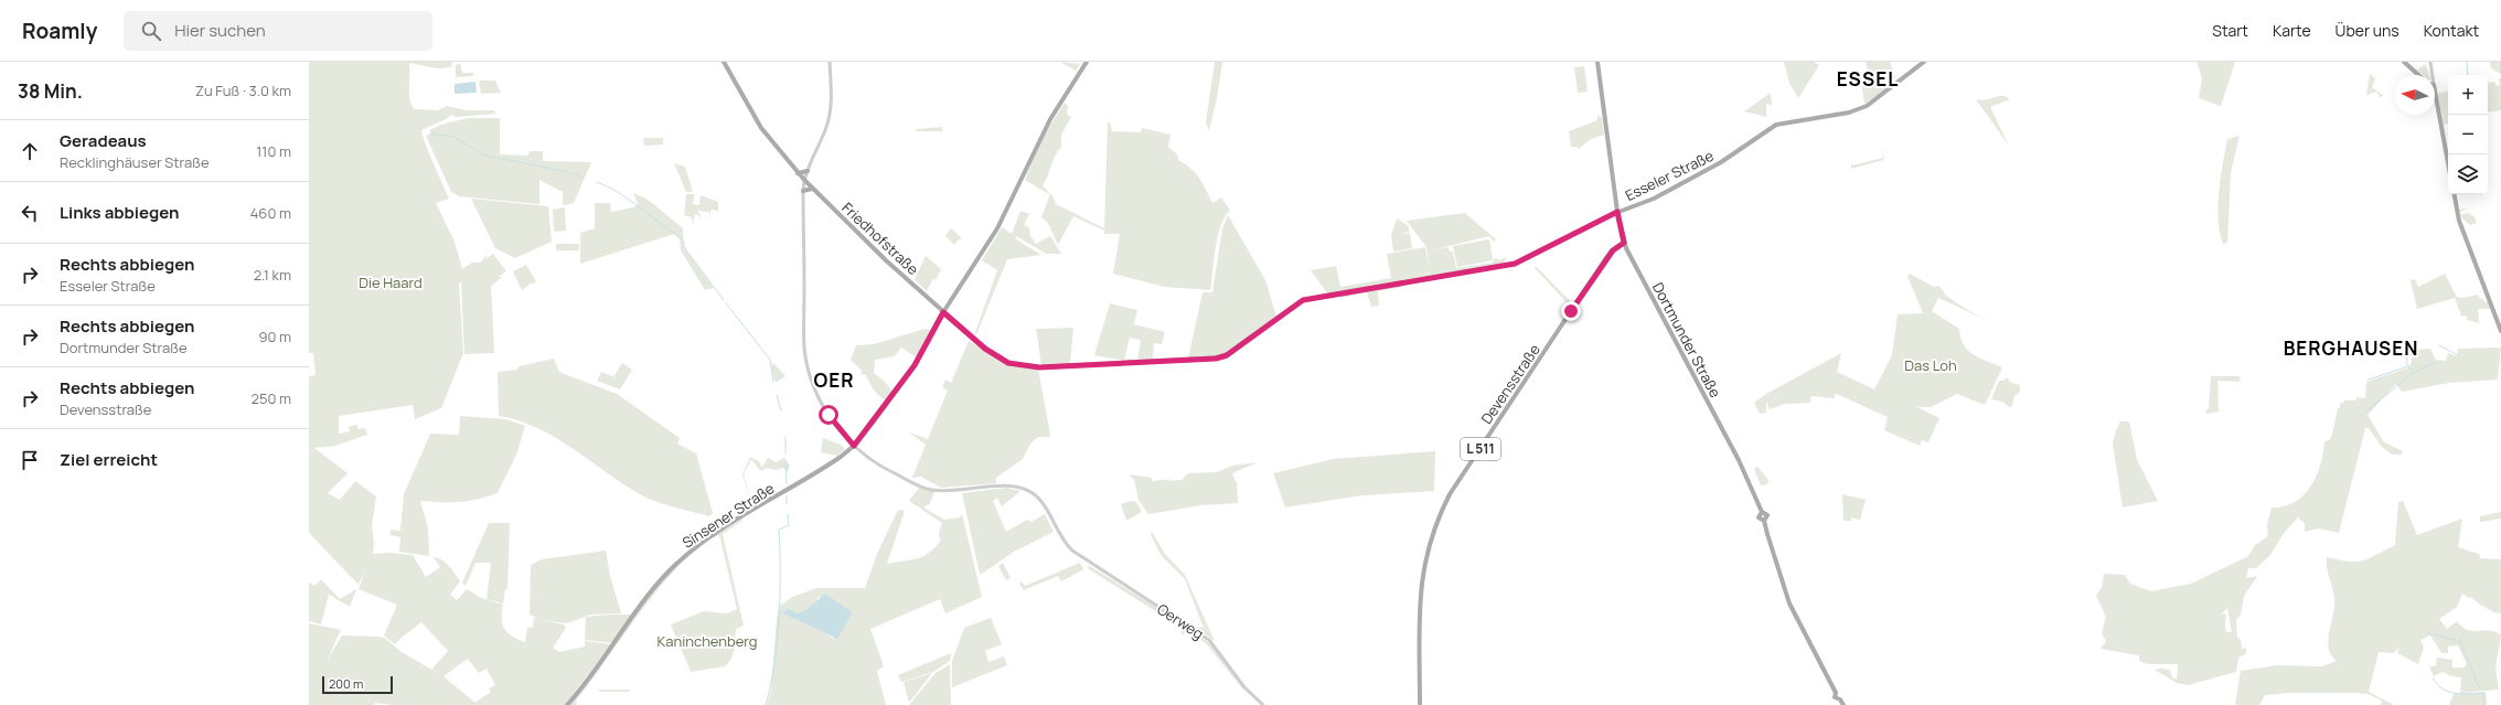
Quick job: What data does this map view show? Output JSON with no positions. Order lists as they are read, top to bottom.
{
  "streets": {
    "main road": [
      "Esseler Straße",
      "Friedhofstraße",
      "Dortmunder Straße",
      "Devensstraße",
      "L 511",
      "Sinsener Straße"
    ],
    "street": ["Oerweg"]
  },
  "crossings": [
    ["Esseler Straße", "Friedhofstraße"],
    ["Esseler Straße", "Dortmunder Straße"],
    ["Esseler Straße", "Sinsener Straße"],
    ["Friedhofstraße", "Sinsener Straße"],
    ["Friedhofstraße", "Oerweg"],
    ["Dortmunder Straße", "Devensstraße"],
    ["Sinsener Straße", "Oerweg"]
  ],
  "districts": ["ESSEL", "BERGHAUSEN", "OER"],
  "parks": ["Die Haard", "Das Loh", "Kaninchenberg"],
  "scale_bar": "200 m",
  "north": "left",
  "page": {
    "header": "Roamly",
    "search": "Hier suchen",
    "nav": [
      "Start",
      "Karte",
      "Über uns",
      "Kontakt"
    ],
    "heading": ["38 Min.", "Zu Fuß · 3.0 km"],
    "map_buttons": ["+", "−"],
    "list": [
      ["Geradeaus", "Recklinghäuser Straße", "110 m"],
      ["Links abbiegen", "460 m"],
      ["Rechts abbiegen", "Esseler Straße", "2.1 km"],
      ["Rechts abbiegen", "Dortmunder Straße", "90 m"],
      ["Rechts abbiegen", "Devensstraße", "250 m"],
      "Ziel erreicht"
    ],
    "scale": "200 m"
  }
}
